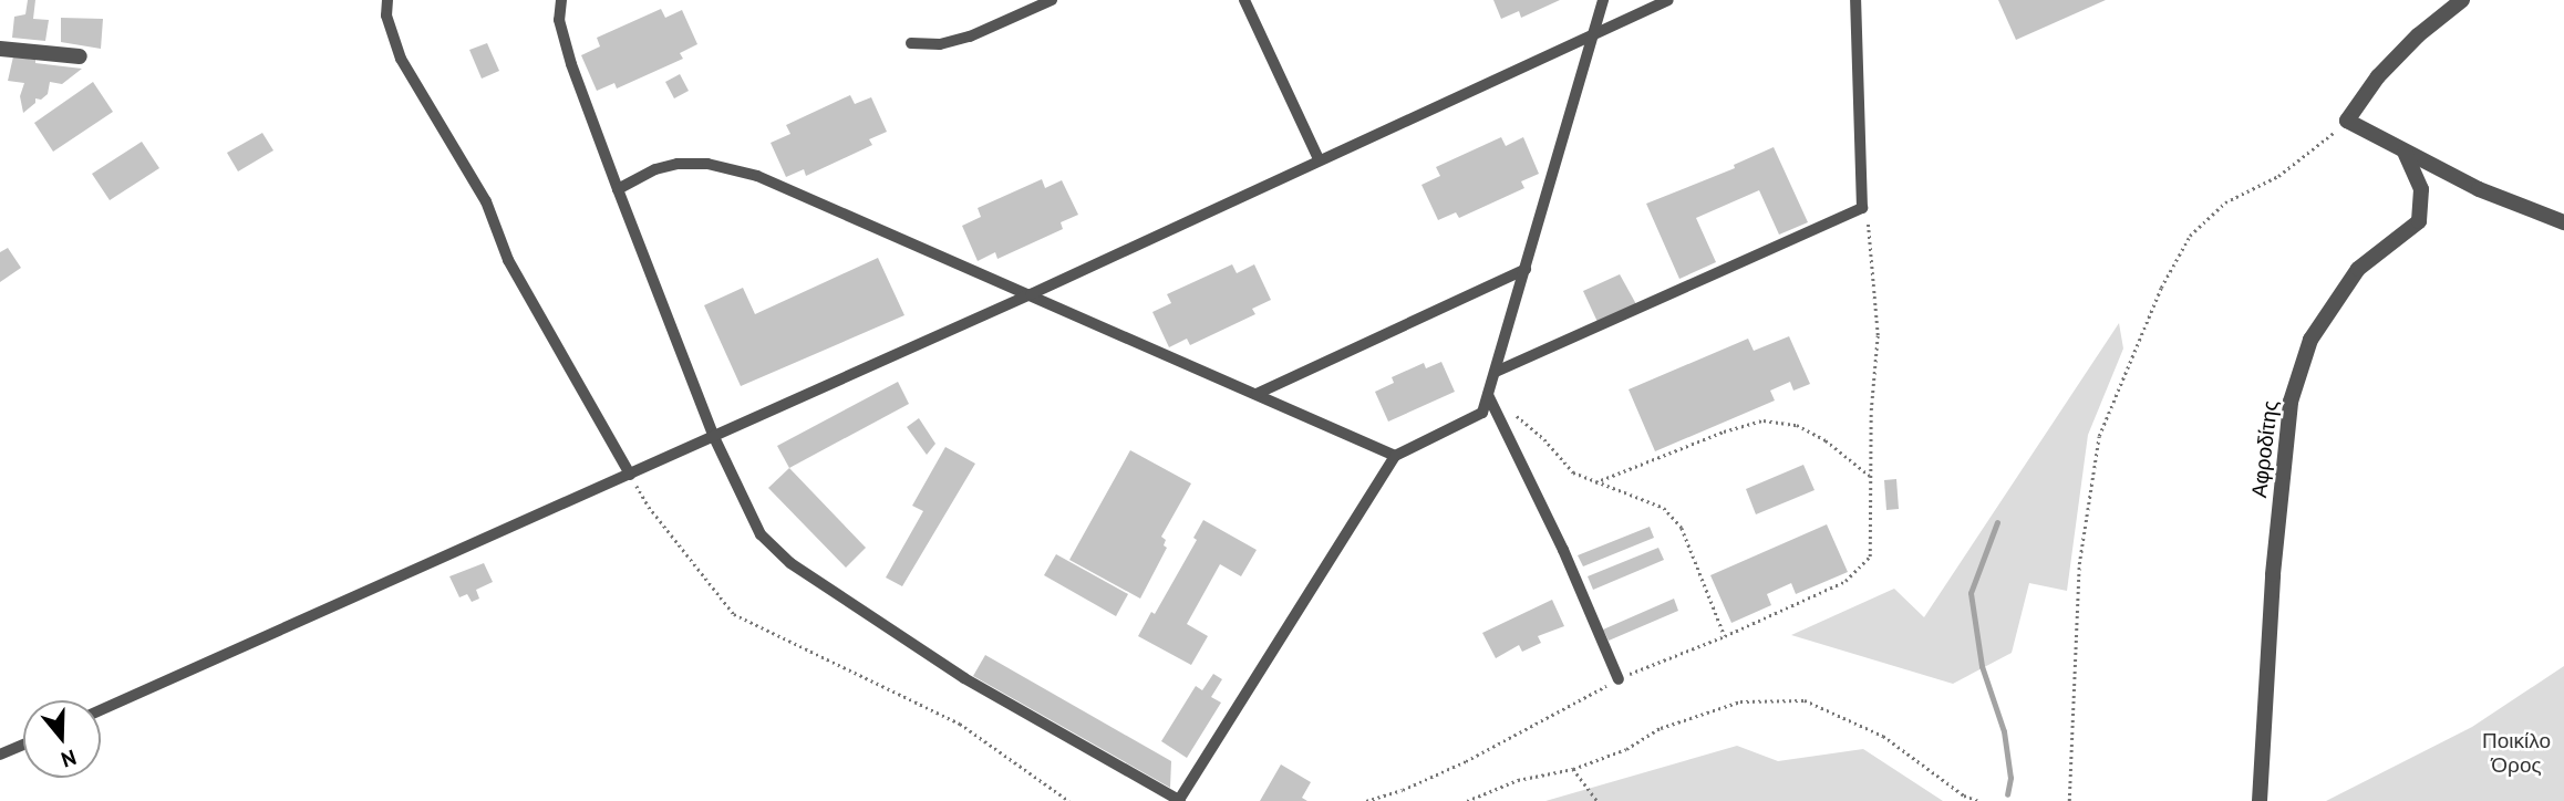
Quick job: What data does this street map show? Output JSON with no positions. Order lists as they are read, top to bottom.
{
  "streets": {
    "street": ["Αφροδίτης"]
  },
  "parks": ["Ποικίλο Όρος"],
  "north": "bottom"
}
